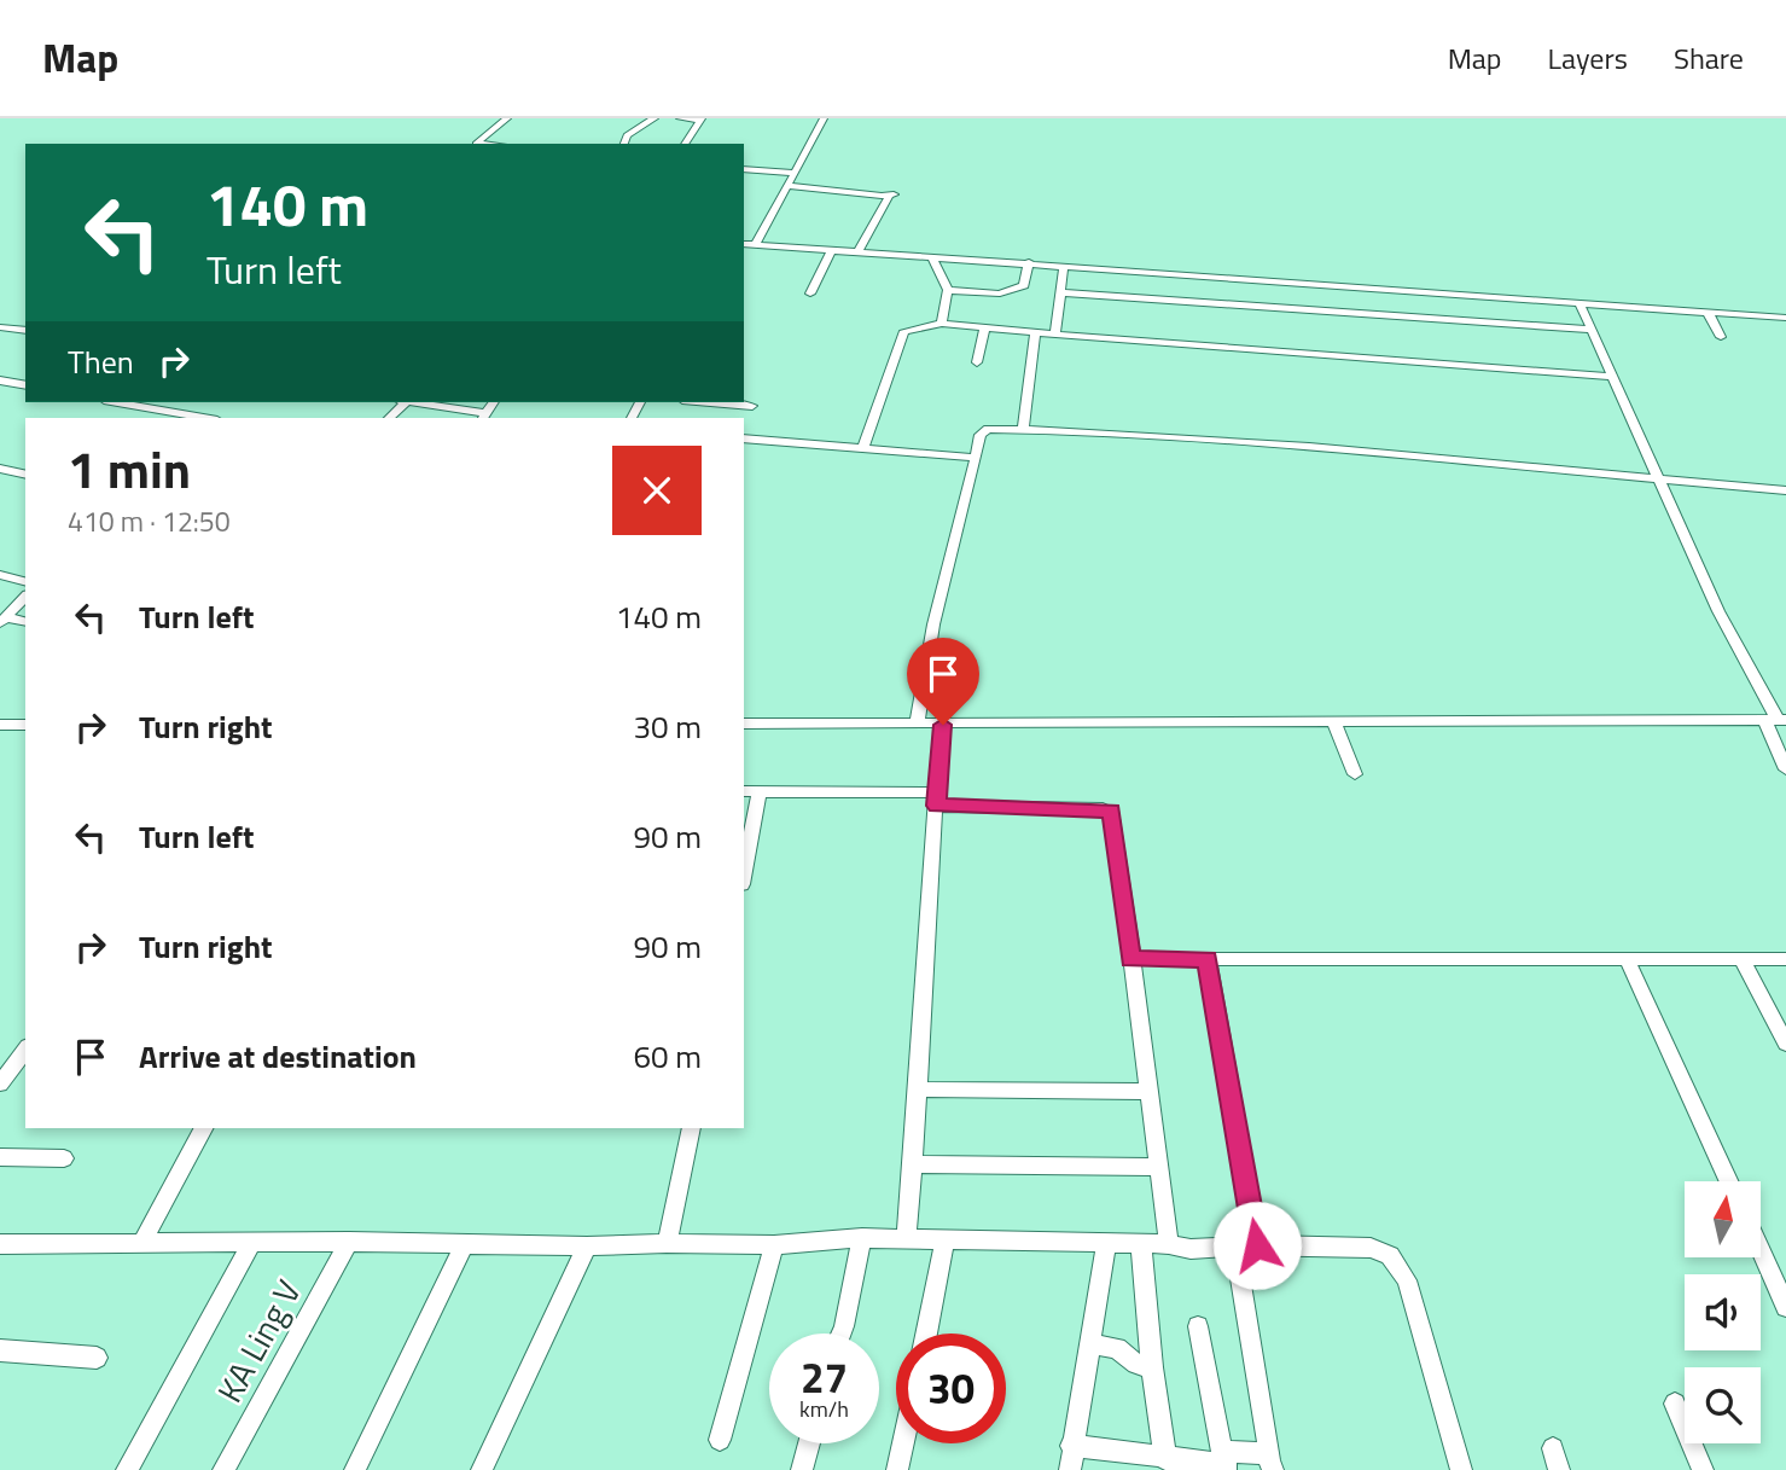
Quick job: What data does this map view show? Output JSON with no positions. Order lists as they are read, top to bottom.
{
  "streets": {
    "street": ["KA Ling V"]
  },
  "north": "top",
  "page": {
    "header": "Map",
    "nav": ["Map", "Layers", "Share"],
    "turn": ["140 m", "Turn left"],
    "then": "Then",
    "heading": ["1 min", "410 m · 12:50"],
    "list": [
      {
        "name": "Turn left",
        "value": "140 m"
      },
      {
        "name": "Turn right",
        "value": "30 m"
      },
      {
        "name": "Turn left",
        "value": "90 m"
      },
      {
        "name": "Turn right",
        "value": "90 m"
      },
      {
        "name": "Arrive at destination",
        "value": "60 m"
      }
    ],
    "speed": "27 km/h",
    "limit": "30"
  }
}
